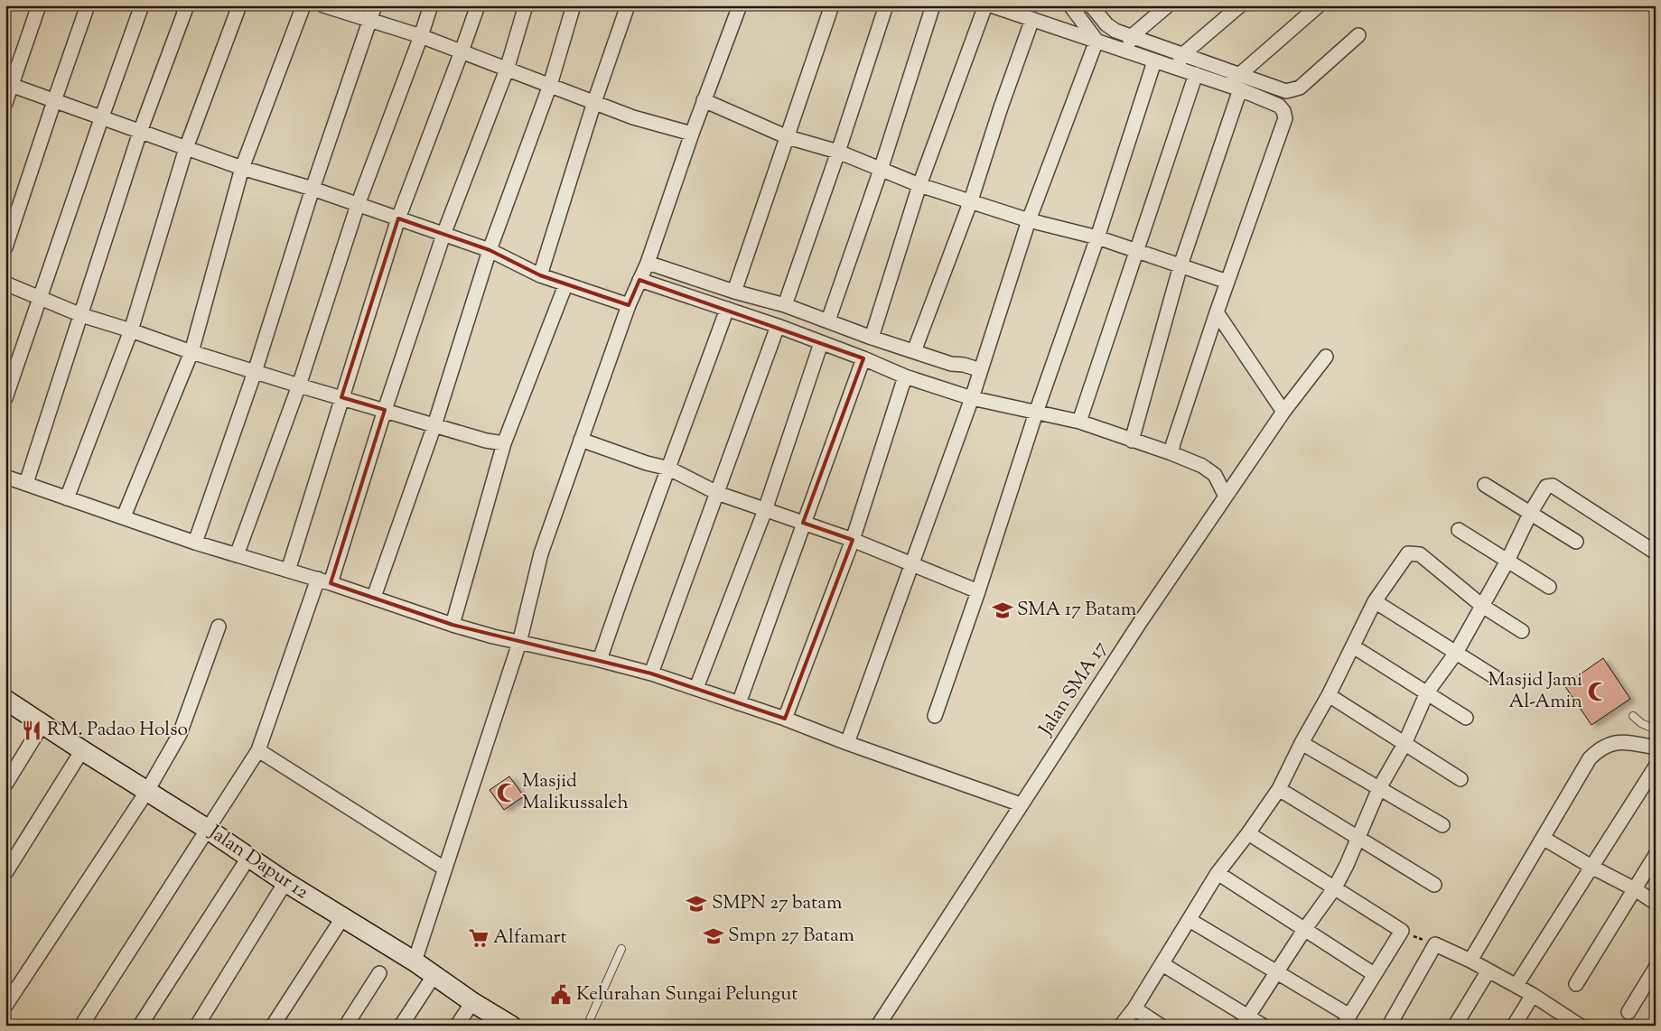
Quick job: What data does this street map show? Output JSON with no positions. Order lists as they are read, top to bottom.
{
  "streets": {
    "street": ["Jalan SMA 17", "Jalan Dapur 12"]
  },
  "places": {
    "school or university": ["SMA 17 Batam", "SMPN 27 batam", "Smpn 27 Batam"],
    "mosque": ["Masjid Jami Al-Amin", "Masjid Malikussaleh"],
    "restaurant": ["RM. Padao Holso"],
    "supermarket": ["Alfamart"],
    "public building": ["Kelurahan Sungai Pelungut"]
  }
}
